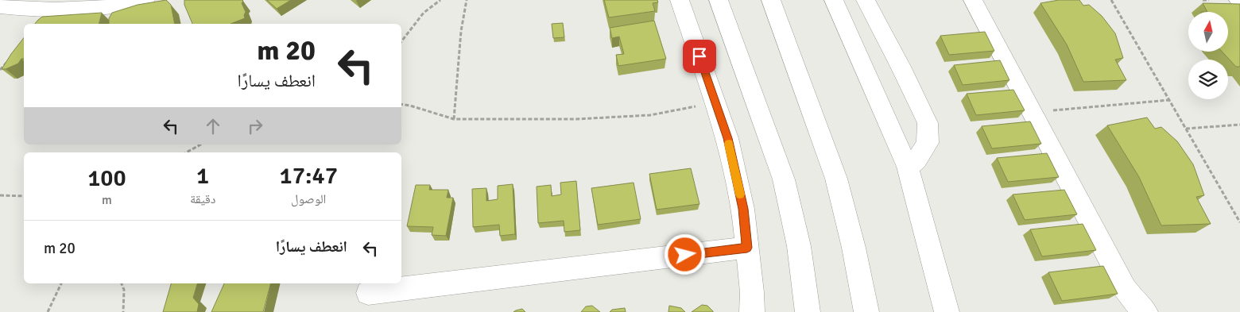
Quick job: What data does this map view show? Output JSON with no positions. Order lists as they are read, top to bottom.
{
  "north": "top",
  "page": {
    "turn": ["20 m", "انعطف يسارًا"],
    "eta": [
      "17:47",
      "الوصول",
      "1",
      "دقيقة",
      "100",
      "m"
    ],
    "list": [
      {
        "name": "انعطف يسارًا",
        "value": "20 m"
      }
    ]
  }
}
